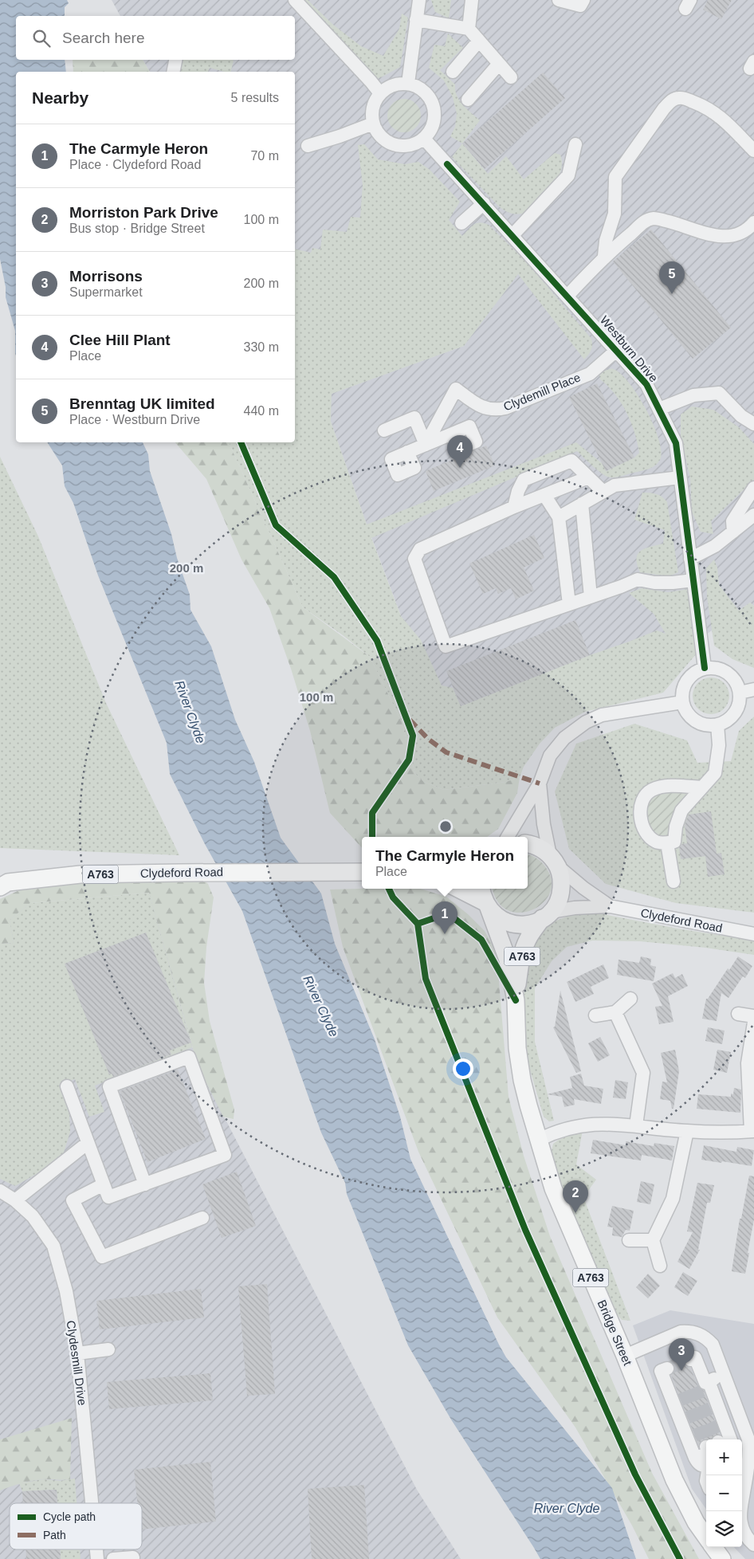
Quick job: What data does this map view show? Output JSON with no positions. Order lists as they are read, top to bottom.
{
  "streets": {
    "main road": ["Clydeford Road", "A763", "Bridge Street"],
    "street": ["Westburn Drive", "Clydemill Place", "Clydesmill Drive"]
  },
  "crossings": [
    ["Westburn Drive", "Clydemill Place"],
    ["Clydeford Road", "Bridge Street"]
  ],
  "water": ["River Clyde"],
  "legend": ["Cycle path", "Path"],
  "page": {
    "search": "Search here",
    "heading": ["Nearby", "5 results"],
    "list": [
      {
        "mark": "1",
        "name": "The Carmyle Heron",
        "note": "Place · Clydeford Road",
        "value": "70 m"
      },
      {
        "mark": "2",
        "name": "Morriston Park Drive",
        "note": "Bus stop · Bridge Street",
        "value": "100 m"
      },
      {
        "mark": "3",
        "name": "Morrisons",
        "note": "Supermarket",
        "value": "200 m"
      },
      {
        "mark": "4",
        "name": "Clee Hill Plant",
        "note": "Place",
        "value": "330 m"
      },
      {
        "mark": "5",
        "name": "Brenntag UK limited",
        "note": "Place · Westburn Drive",
        "value": "440 m"
      }
    ],
    "pins": [
      "5",
      "4",
      "1",
      "2",
      "3"
    ],
    "popup": ["The Carmyle Heron", "Place"],
    "map_buttons": ["+", "−"]
  },
  "rings": ["200 m", "100 m"]
}
